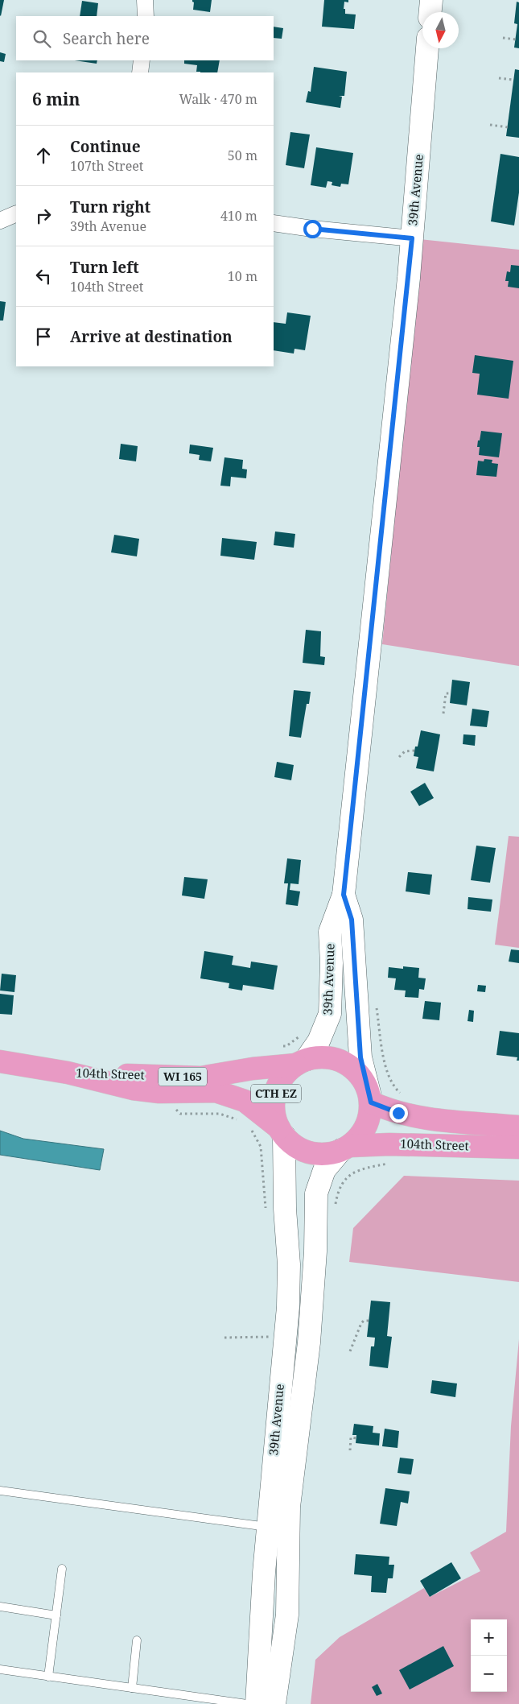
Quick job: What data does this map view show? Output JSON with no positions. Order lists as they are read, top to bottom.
{
  "streets": {
    "main road": [
      "39th Avenue",
      "104th Street",
      "WI 165",
      "CTH EZ"
    ]
  },
  "crossings": [
    ["39th Avenue", "104th Street"],
    ["39th Avenue", "WI 165"],
    ["39th Avenue", "CTH EZ"],
    ["104th Street", "WI 165"],
    ["104th Street", "CTH EZ"],
    ["WI 165", "CTH EZ"]
  ],
  "north": "bottom",
  "page": {
    "search": "Search here",
    "heading": ["6 min", "Walk · 470 m"],
    "list": [
      ["Continue", "107th Street", "50 m"],
      ["Turn right", "39th Avenue", "410 m"],
      ["Turn left", "104th Street", "10 m"],
      "Arrive at destination"
    ],
    "map_buttons": ["+", "−"]
  }
}
